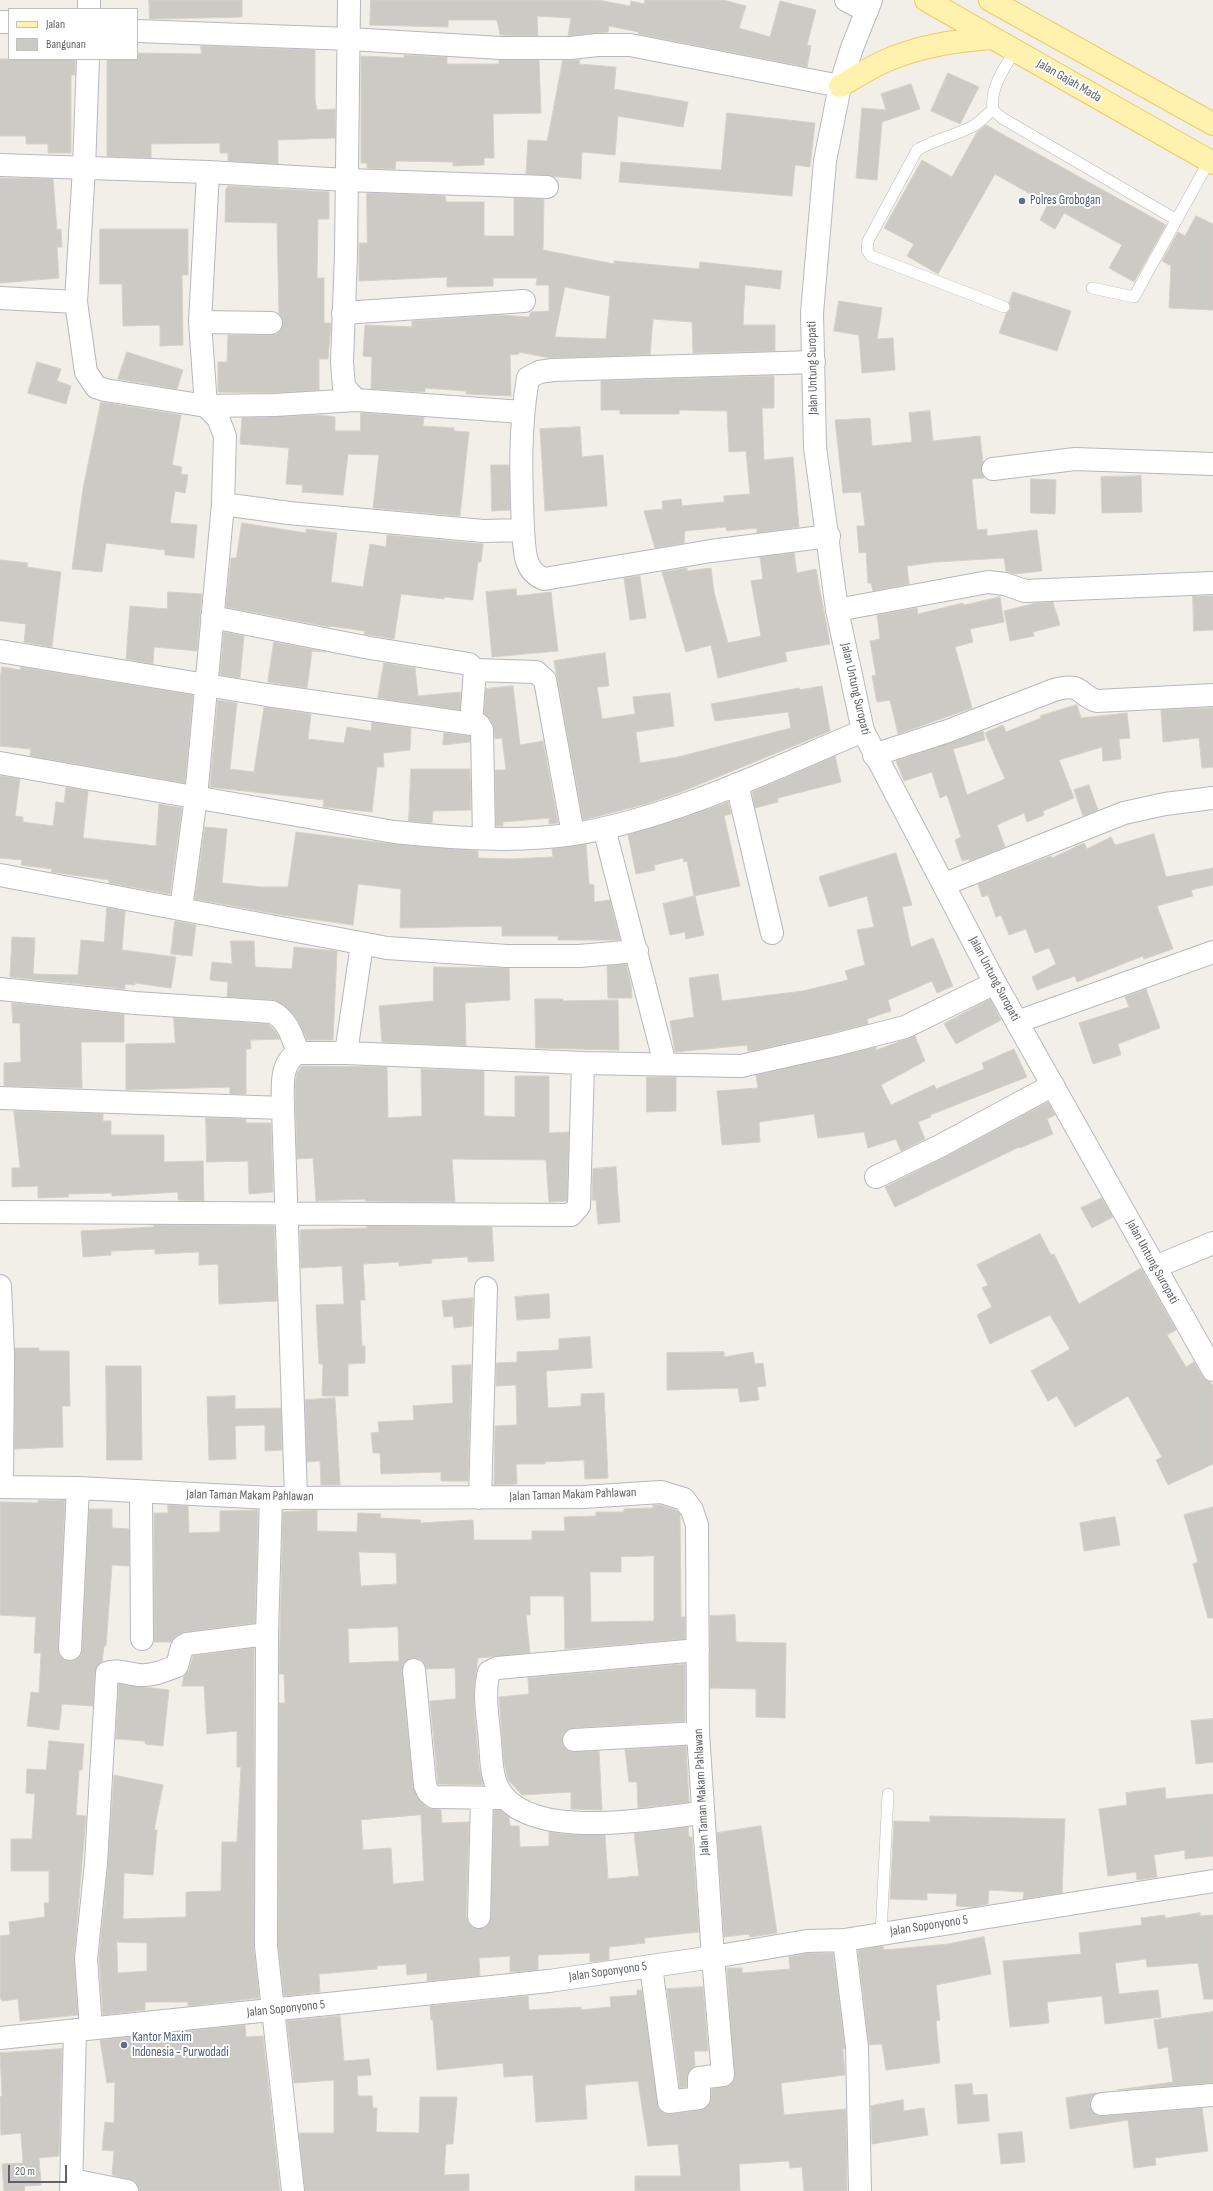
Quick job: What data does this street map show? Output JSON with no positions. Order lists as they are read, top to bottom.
{
  "streets": {
    "main road": ["Jalan Gajah Mada"],
    "street": ["Jalan Untung Suropati", "Jalan Taman Makam Pahlawan", "Jalan Soponyono 5"]
  },
  "crossings": [
    ["Jalan Taman Makam Pahlawan", "Jalan Soponyono 5"]
  ],
  "places": ["Polres Grobogan", "Kantor Maxim Indonesia - Purwodadi"],
  "legend": ["Jalan", "Bangunan"],
  "scale_bar": "20 m"
}
